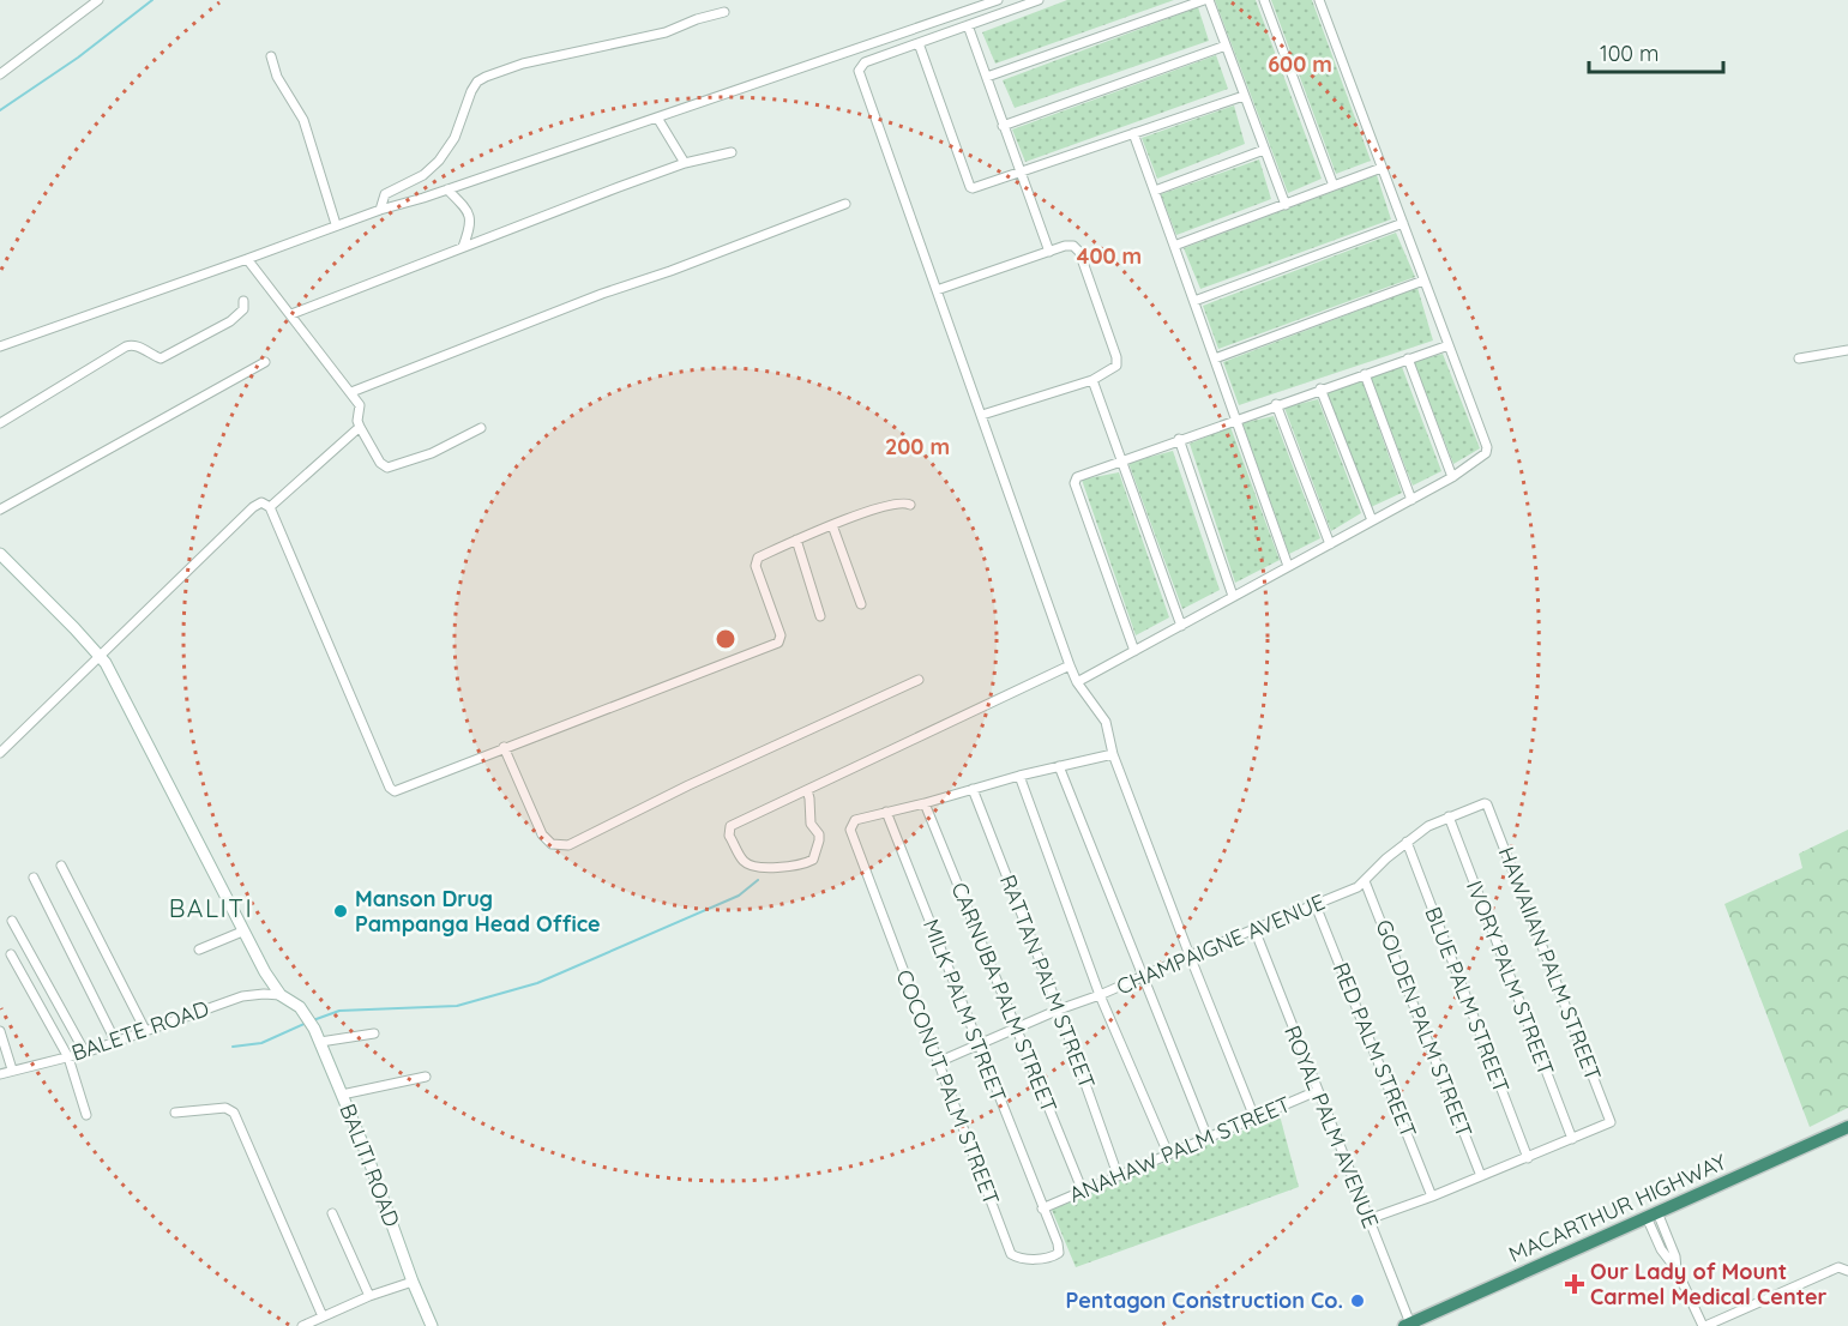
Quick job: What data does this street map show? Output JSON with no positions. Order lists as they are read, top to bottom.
{
  "streets": {
    "highway": ["MACARTHUR HIGHWAY"],
    "main road": ["BALITI ROAD"],
    "street": [
      "CHAMPAIGNE AVENUE",
      "HAWAIIAN PALM STREET",
      "IVORY PALM STREET",
      "RATTAN PALM STREET",
      "CARNUBA PALM STREET",
      "BLUE PALM STREET",
      "MILK PALM STREET",
      "GOLDEN PALM STREET",
      "BALETE ROAD",
      "RED PALM STREET",
      "COCONUT PALM STREET",
      "ROYAL PALM AVENUE",
      "ANAHAW PALM STREET"
    ]
  },
  "crossings": [
    ["CHAMPAIGNE AVENUE", "HAWAIIAN PALM STREET"],
    ["CHAMPAIGNE AVENUE", "IVORY PALM STREET"],
    ["CHAMPAIGNE AVENUE", "RATTAN PALM STREET"],
    ["CHAMPAIGNE AVENUE", "CARNUBA PALM STREET"],
    ["CHAMPAIGNE AVENUE", "BLUE PALM STREET"],
    ["CHAMPAIGNE AVENUE", "MILK PALM STREET"],
    ["CHAMPAIGNE AVENUE", "GOLDEN PALM STREET"],
    ["CHAMPAIGNE AVENUE", "RED PALM STREET"],
    ["CHAMPAIGNE AVENUE", "COCONUT PALM STREET"],
    ["CHAMPAIGNE AVENUE", "ROYAL PALM AVENUE"],
    ["HAWAIIAN PALM STREET", "IVORY PALM STREET"],
    ["RATTAN PALM STREET", "ANAHAW PALM STREET"],
    ["CARNUBA PALM STREET", "ANAHAW PALM STREET"],
    ["MILK PALM STREET", "COCONUT PALM STREET"],
    ["MILK PALM STREET", "ANAHAW PALM STREET"],
    ["BALETE ROAD", "BALITI ROAD"],
    ["COCONUT PALM STREET", "ANAHAW PALM STREET"],
    ["ROYAL PALM AVENUE", "ANAHAW PALM STREET"],
    ["ROYAL PALM AVENUE", "MACARTHUR HIGHWAY"]
  ],
  "districts": ["BALITI"],
  "places": {
    "other": ["Manson Drug Pampanga Head Office", "Pentagon Construction Co."],
    "health": ["Our Lady of Mount Carmel Medical Center"]
  },
  "scale_bar": "100 m",
  "rings": ["600 m", "400 m", "200 m"]
}
